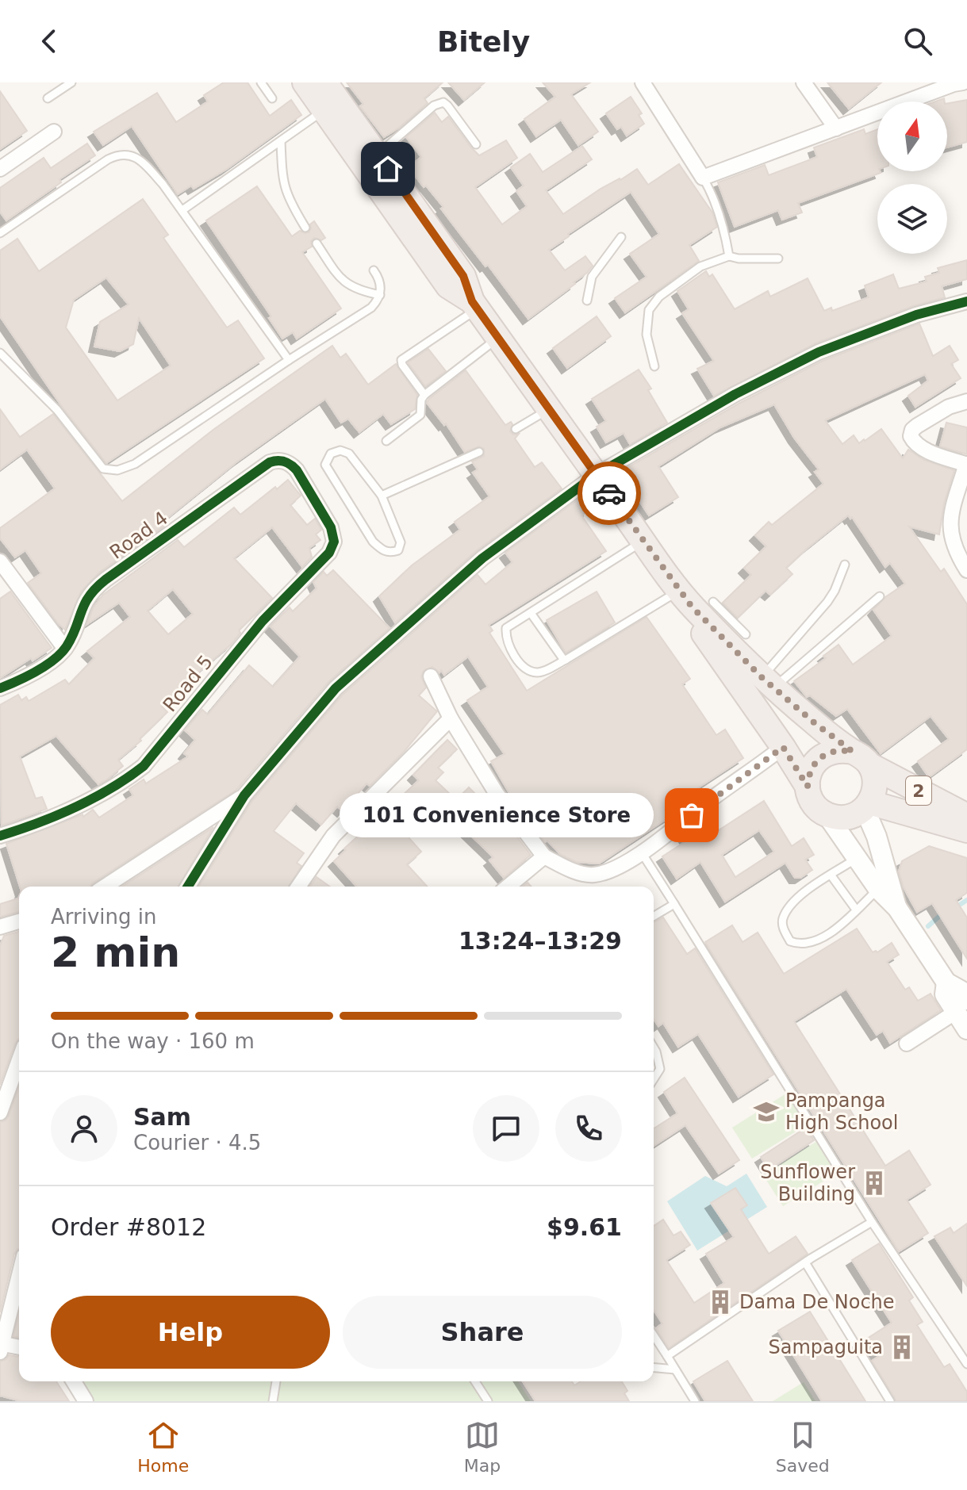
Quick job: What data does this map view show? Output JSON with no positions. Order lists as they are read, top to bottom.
{
  "streets": {
    "highway": ["2"],
    "street": ["Road 4", "Road 5"]
  },
  "crossings": [
    ["Road 4", "Road 5"]
  ],
  "places": {
    "other": ["101 Convenience Store"],
    "school or university": ["Pampanga High School"],
    "building": ["Sunflower Building", "Dama De Noche", "Sampaguita"]
  },
  "north": "top",
  "page": {
    "header": "Bitely",
    "bubble": "101 Convenience Store",
    "heading": ["2 min", "Arriving in", "13:24–13:29"],
    "panel": [
      "Sam",
      "Courier · 4.5",
      "Order #8012",
      "$9.61"
    ],
    "bar": "On the way · 160 m",
    "buttons": ["Help", "Share"],
    "tabs": ["Home", "Map", "Saved"]
  }
}
